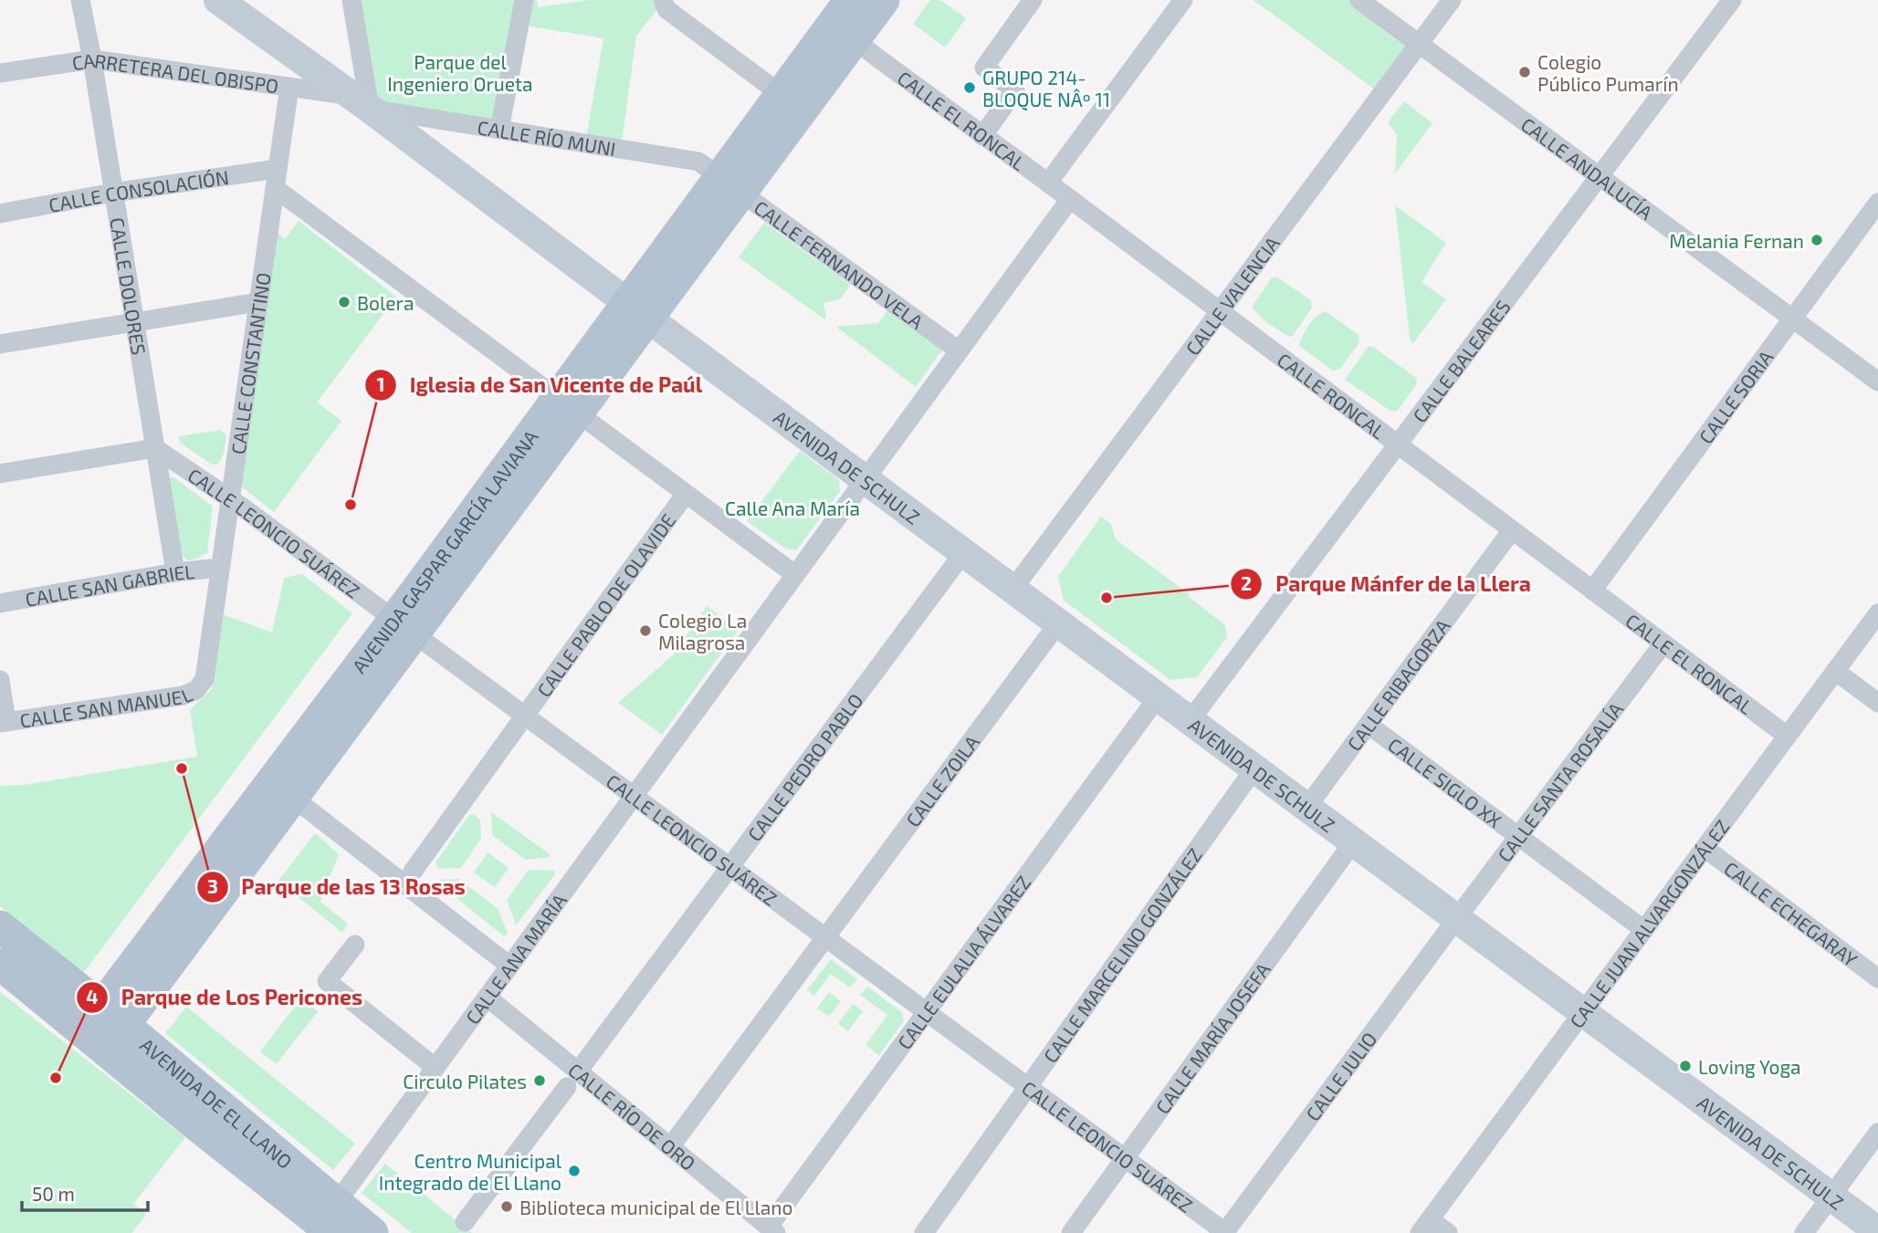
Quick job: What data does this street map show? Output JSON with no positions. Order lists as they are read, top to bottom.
{
  "streets": {
    "main road": ["AVENIDA GASPAR GARCÍA LAVIANA", "AVENIDA DE EL LLANO"],
    "street": [
      "CARRETERA DEL OBISPO",
      "CALLE EL RONCAL",
      "CALLE RÍO MUNI",
      "CALLE ANDALUCÍA",
      "CALLE CONSOLACIÓN",
      "CALLE FERNANDO VELA",
      "CALLE DOLORES",
      "CALLE VALENCIA",
      "CALLE BALEARES",
      "CALLE CONSTANTINO",
      "CALLE RONCAL",
      "CALLE SORIA",
      "AVENIDA DE SCHULZ",
      "CALLE LEONCIO SUÁREZ",
      "CALLE SAN GABRIEL",
      "CALLE PABLO DE OLAVIDE",
      "CALLE RIBAGORZA",
      "CALLE SAN MANUEL",
      "CALLE PEDRO PABLO",
      "CALLE ZOILA",
      "CALLE SANTA ROSALÍA",
      "CALLE SIGLO XX",
      "CALLE ECHEGARAY",
      "CALLE JUAN ALVARGONZÁLEZ",
      "CALLE MARCELINO GONZÁLEZ",
      "CALLE ANA MARÍA",
      "CALLE EULALIA ÁLVAREZ",
      "CALLE MARÍA JOSEFA",
      "CALLE JULIO",
      "CALLE RÍO DE ORO"
    ]
  },
  "crossings": [
    ["CARRETERA DEL OBISPO", "CALLE RÍO MUNI"],
    ["CARRETERA DEL OBISPO", "CALLE DOLORES"],
    ["CARRETERA DEL OBISPO", "CALLE CONSTANTINO"],
    ["CARRETERA DEL OBISPO", "AVENIDA DE SCHULZ"],
    ["CALLE EL RONCAL", "CALLE RONCAL"],
    ["CALLE EL RONCAL", "CALLE SORIA"],
    ["CALLE EL RONCAL", "AVENIDA GASPAR GARCÍA LAVIANA"],
    ["CALLE EL RONCAL", "CALLE SANTA ROSALÍA"],
    ["CALLE EL RONCAL", "CALLE JUAN ALVARGONZÁLEZ"],
    ["CALLE EL RONCAL", "CALLE ANA MARÍA"],
    ["CALLE RÍO MUNI", "CALLE FERNANDO VELA"],
    ["CALLE RÍO MUNI", "AVENIDA DE SCHULZ"],
    ["CALLE RÍO MUNI", "AVENIDA GASPAR GARCÍA LAVIANA"],
    ["CALLE ANDALUCÍA", "CALLE VALENCIA"],
    ["CALLE ANDALUCÍA", "CALLE BALEARES"],
    ["CALLE ANDALUCÍA", "CALLE SORIA"],
    ["CALLE CONSOLACIÓN", "CALLE DOLORES"],
    ["CALLE CONSOLACIÓN", "CALLE CONSTANTINO"],
    ["CALLE FERNANDO VELA", "AVENIDA GASPAR GARCÍA LAVIANA"],
    ["CALLE FERNANDO VELA", "CALLE ANA MARÍA"],
    ["CALLE DOLORES", "CALLE LEONCIO SUÁREZ"],
    ["CALLE DOLORES", "CALLE SAN GABRIEL"],
    ["CALLE VALENCIA", "CALLE RONCAL"],
    ["CALLE VALENCIA", "AVENIDA DE SCHULZ"],
    ["CALLE BALEARES", "CALLE RONCAL"],
    ["CALLE BALEARES", "AVENIDA DE SCHULZ"],
    ["CALLE CONSTANTINO", "CALLE LEONCIO SUÁREZ"],
    ["CALLE CONSTANTINO", "CALLE SAN GABRIEL"],
    ["CALLE CONSTANTINO", "CALLE SAN MANUEL"],
    ["CALLE RONCAL", "CALLE SORIA"],
    ["CALLE RONCAL", "CALLE RIBAGORZA"],
    ["CALLE RONCAL", "CALLE ANA MARÍA"],
    ["AVENIDA DE SCHULZ", "AVENIDA GASPAR GARCÍA LAVIANA"],
    ["AVENIDA DE SCHULZ", "CALLE RIBAGORZA"],
    ["AVENIDA DE SCHULZ", "CALLE PEDRO PABLO"],
    ["AVENIDA DE SCHULZ", "CALLE ZOILA"],
    ["AVENIDA DE SCHULZ", "CALLE SANTA ROSALÍA"],
    ["AVENIDA DE SCHULZ", "CALLE JUAN ALVARGONZÁLEZ"],
    ["AVENIDA DE SCHULZ", "CALLE MARCELINO GONZÁLEZ"],
    ["AVENIDA DE SCHULZ", "CALLE ANA MARÍA"],
    ["AVENIDA DE SCHULZ", "CALLE EULALIA ÁLVAREZ"],
    ["AVENIDA DE SCHULZ", "CALLE MARÍA JOSEFA"],
    ["AVENIDA DE SCHULZ", "CALLE JULIO"],
    ["CALLE LEONCIO SUÁREZ", "AVENIDA GASPAR GARCÍA LAVIANA"],
    ["CALLE LEONCIO SUÁREZ", "CALLE PABLO DE OLAVIDE"],
    ["CALLE LEONCIO SUÁREZ", "CALLE PEDRO PABLO"],
    ["CALLE LEONCIO SUÁREZ", "CALLE ZOILA"],
    ["CALLE LEONCIO SUÁREZ", "CALLE MARCELINO GONZÁLEZ"],
    ["CALLE LEONCIO SUÁREZ", "CALLE ANA MARÍA"],
    ["CALLE LEONCIO SUÁREZ", "CALLE EULALIA ÁLVAREZ"],
    ["CALLE LEONCIO SUÁREZ", "CALLE MARÍA JOSEFA"],
    ["CALLE LEONCIO SUÁREZ", "CALLE JULIO"],
    ["AVENIDA GASPAR GARCÍA LAVIANA", "AVENIDA DE EL LLANO"],
    ["CALLE RIBAGORZA", "CALLE SIGLO XX"],
    ["CALLE PEDRO PABLO", "CALLE RÍO DE ORO"],
    ["CALLE ZOILA", "CALLE RÍO DE ORO"],
    ["CALLE SANTA ROSALÍA", "CALLE SIGLO XX"],
    ["CALLE SANTA ROSALÍA", "CALLE JULIO"],
    ["CALLE SIGLO XX", "CALLE JUAN ALVARGONZÁLEZ"],
    ["CALLE ECHEGARAY", "CALLE JUAN ALVARGONZÁLEZ"],
    ["CALLE ANA MARÍA", "AVENIDA DE EL LLANO"],
    ["CALLE ANA MARÍA", "CALLE RÍO DE ORO"],
    ["CALLE EULALIA ÁLVAREZ", "CALLE RÍO DE ORO"]
  ],
  "parks": ["Parque del Ingeniero Orueta", "Calle Ana María"],
  "places": [
    "Colegio Público Pumarín",
    "GRUPO 214- BLOQUE NÂº 11",
    "Melania Fernan",
    "Bolera",
    "Iglesia de San Vicente de Paúl",
    "Parque Mánfer de la Llera",
    "Colegio La Milagrosa",
    "Parque de las 13 Rosas",
    "Loving Yoga",
    "Parque de Los Pericones",
    "Circulo Pilates",
    "Centro Municipal Integrado de El Llano",
    "Biblioteca municipal de El Llano"
  ],
  "scale_bar": "50 m"
}
